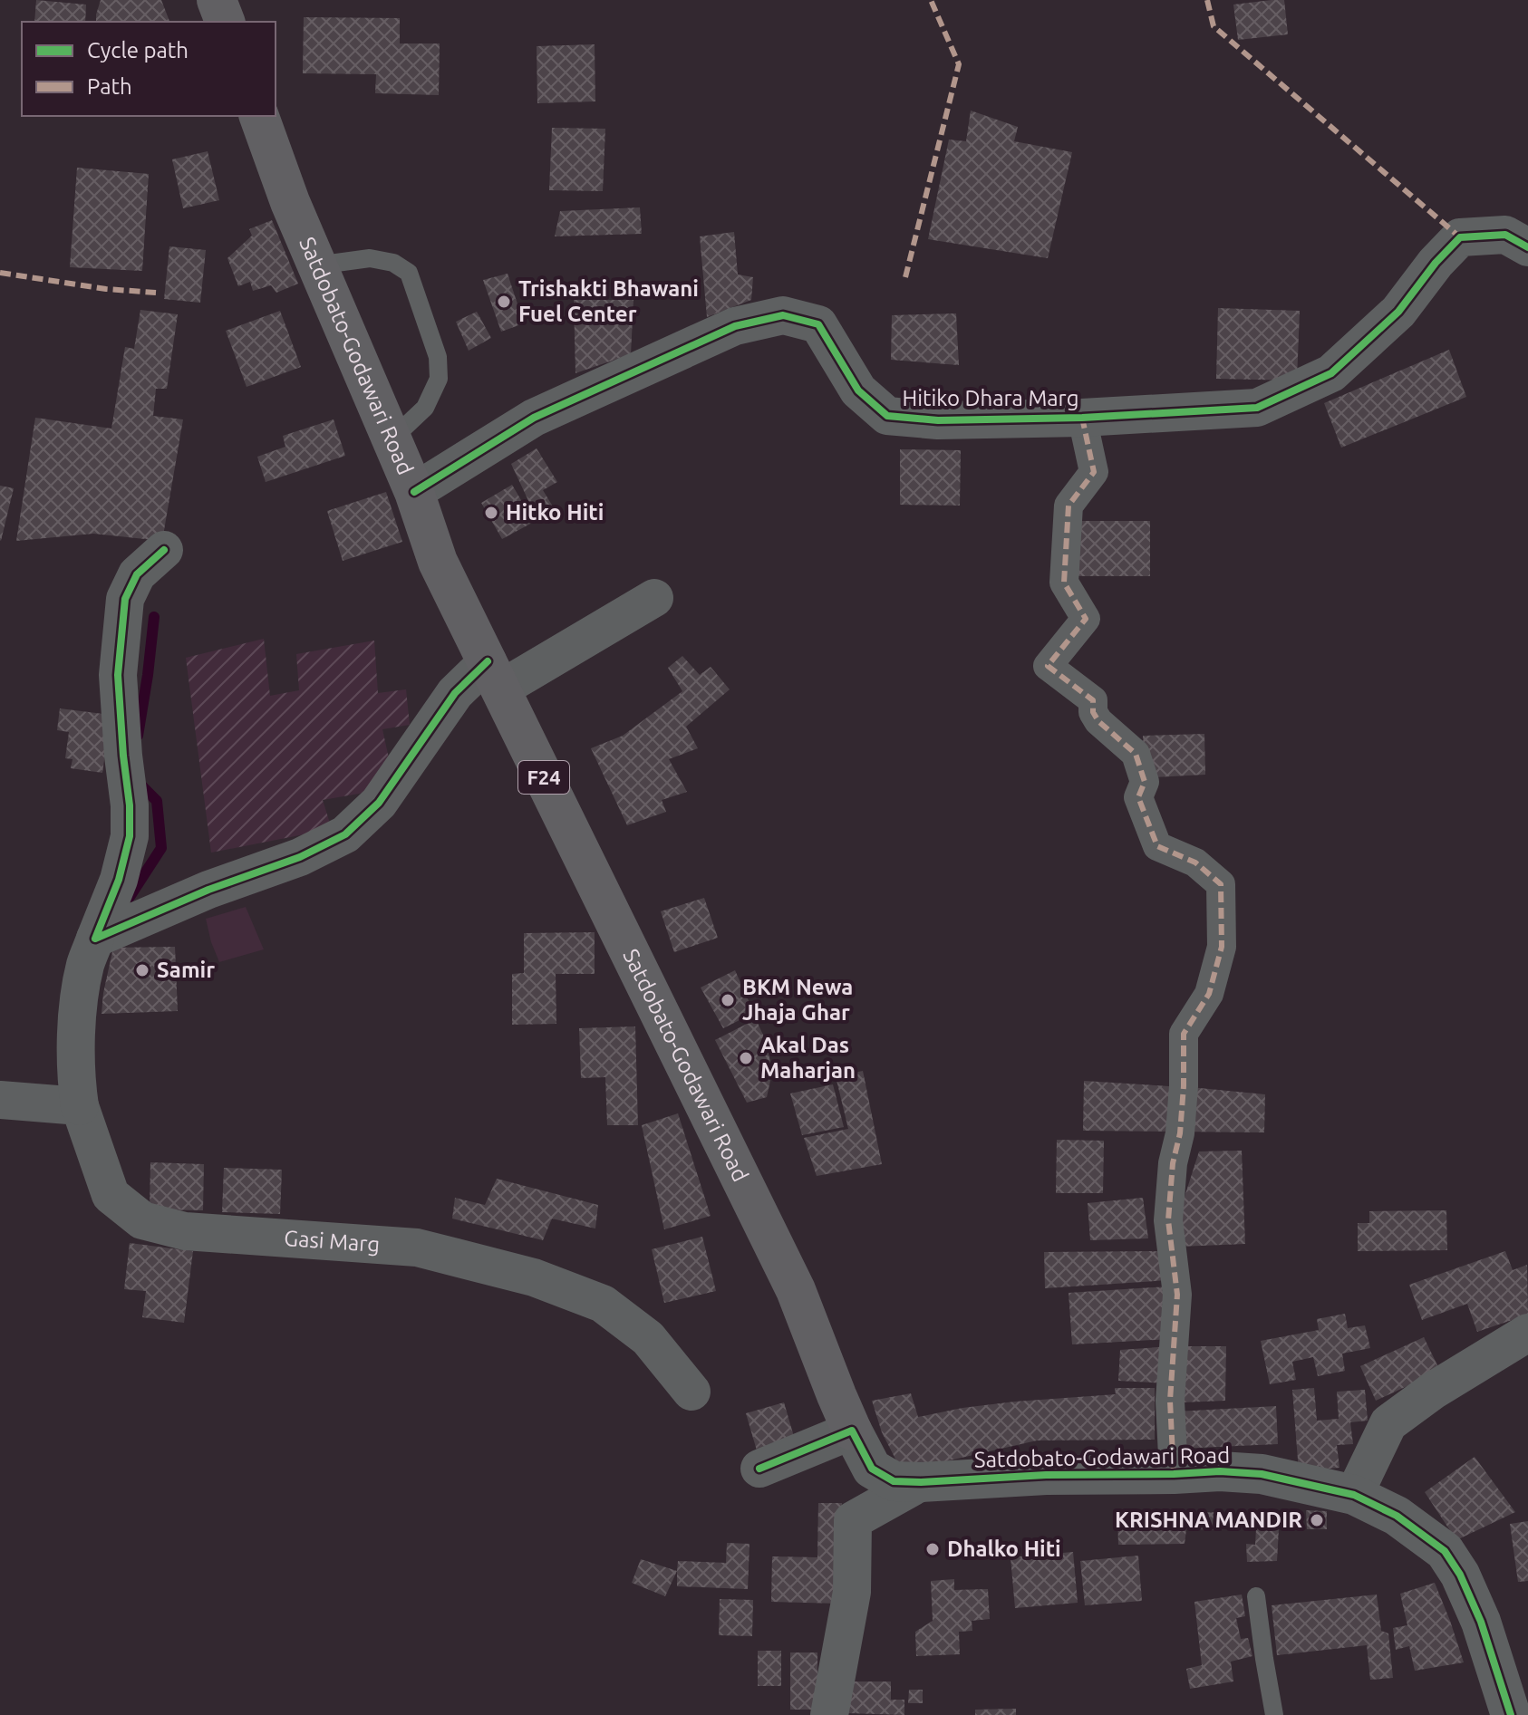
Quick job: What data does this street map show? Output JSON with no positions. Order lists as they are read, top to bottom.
{
  "streets": {
    "main road": ["Satdobato-Godawari Road", "F24"],
    "street": ["Hitiko Dhara Marg", "Gasi Marg"]
  },
  "crossings": [
    ["Satdobato-Godawari Road", "Hitiko Dhara Marg"]
  ],
  "places": [
    "Trishakti Bhawani Fuel Center",
    "Hitko Hiti",
    "Samir",
    "BKM Newa Jhaja Ghar",
    "Akal Das Maharjan",
    "KRISHNA MANDIR",
    "Dhalko Hiti"
  ],
  "legend": ["Cycle path", "Path"]
}
